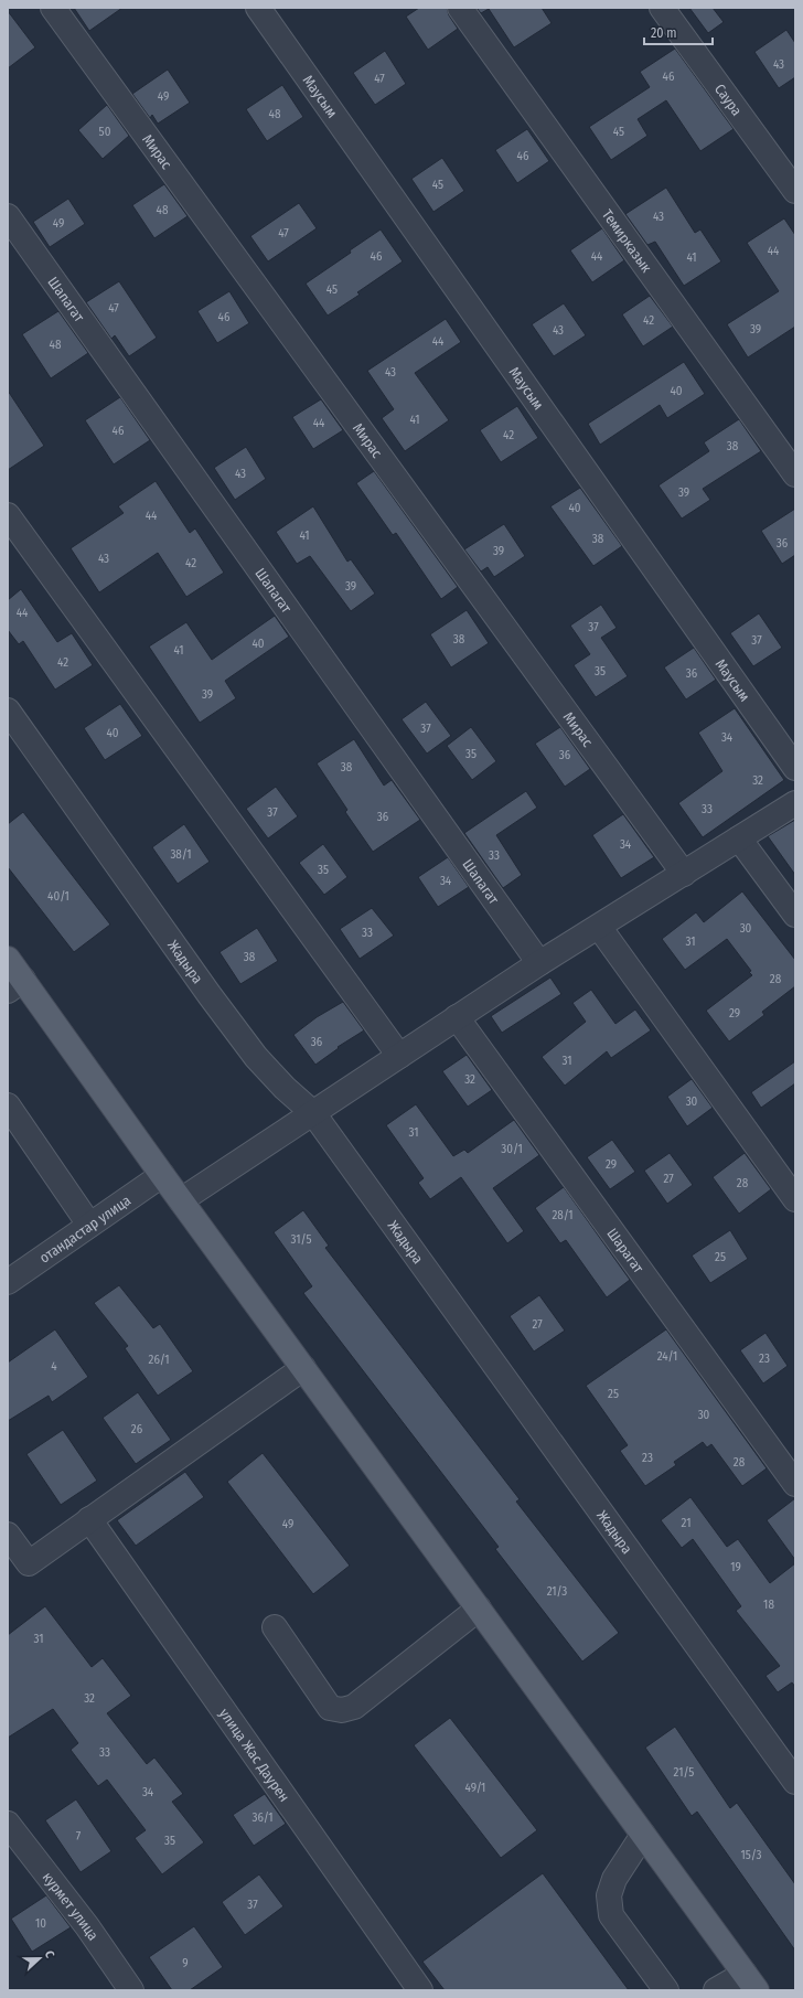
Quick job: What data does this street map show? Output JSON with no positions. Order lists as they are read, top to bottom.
{
  "streets": {
    "street": [
      "Маусым",
      "Саура",
      "Мирас",
      "Темирказык",
      "Шапагат",
      "Жадыра",
      "отандастар улица",
      "Шарагат",
      "улица Жас Даурен",
      "курмет улица"
    ]
  },
  "house_numbers": [
    "43",
    "46",
    "47",
    "49",
    "48",
    "50",
    "45",
    "46",
    "45",
    "48",
    "43",
    "49",
    "47",
    "44",
    "46",
    "44",
    "41",
    "45",
    "47",
    "46",
    "42",
    "39",
    "43",
    "44",
    "48",
    "43",
    "40",
    "41",
    "44",
    "46",
    "42",
    "38",
    "43",
    "39",
    "40",
    "44",
    "41",
    "38",
    "36",
    "39",
    "43",
    "42",
    "39",
    "44",
    "37",
    "38",
    "37",
    "40",
    "41",
    "42",
    "35",
    "36",
    "39",
    "37",
    "40",
    "34",
    "35",
    "36",
    "38",
    "32",
    "33",
    "37",
    "36",
    "34",
    "38/1",
    "33",
    "35",
    "34",
    "40/1",
    "30",
    "33",
    "31",
    "38",
    "28",
    "29",
    "36",
    "31",
    "32",
    "30",
    "31",
    "30/1",
    "29",
    "27",
    "28",
    "28/1",
    "31/5",
    "25",
    "27",
    "24/1",
    "23",
    "26/1",
    "4",
    "25",
    "30",
    "26",
    "23",
    "28",
    "21",
    "49",
    "19",
    "21/3",
    "18",
    "31",
    "32",
    "33",
    "21/5",
    "49/1",
    "34",
    "36/1",
    "7",
    "35",
    "15/3",
    "37",
    "10",
    "9"
  ],
  "scale_bar": "20 m",
  "north": "right"
}
